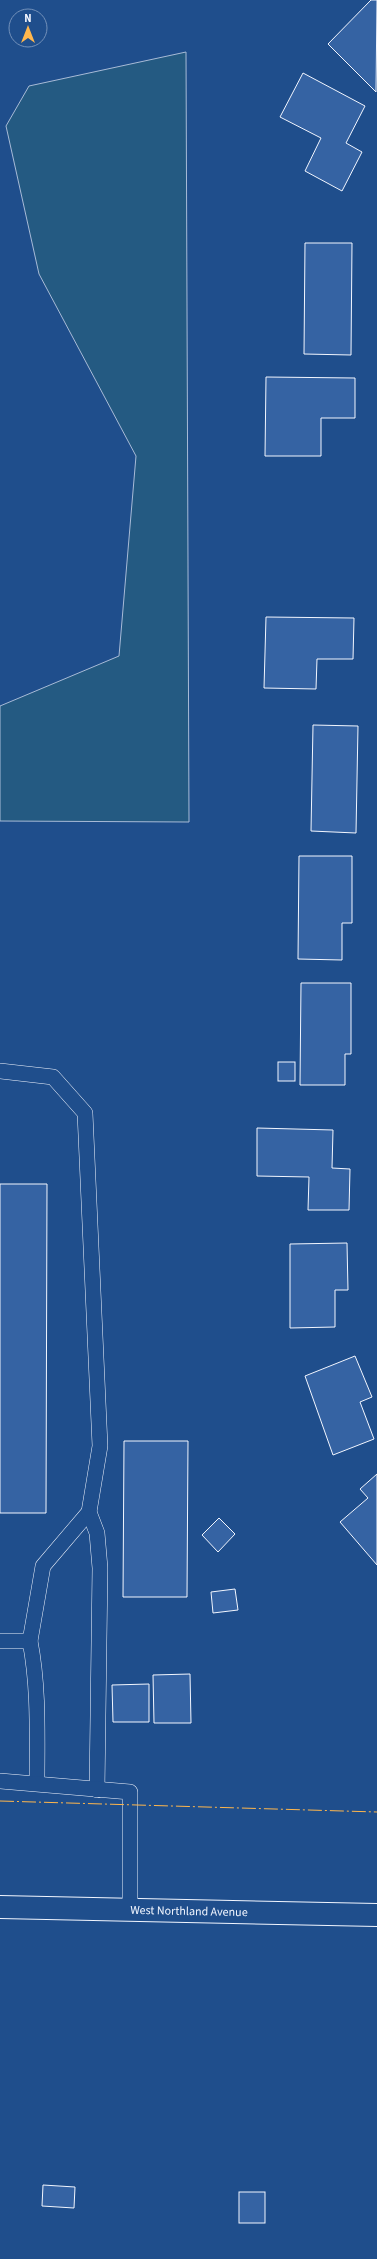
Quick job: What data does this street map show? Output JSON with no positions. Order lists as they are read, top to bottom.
{
  "streets": {
    "main road": ["West Northland Avenue"]
  },
  "north": "top"
}
